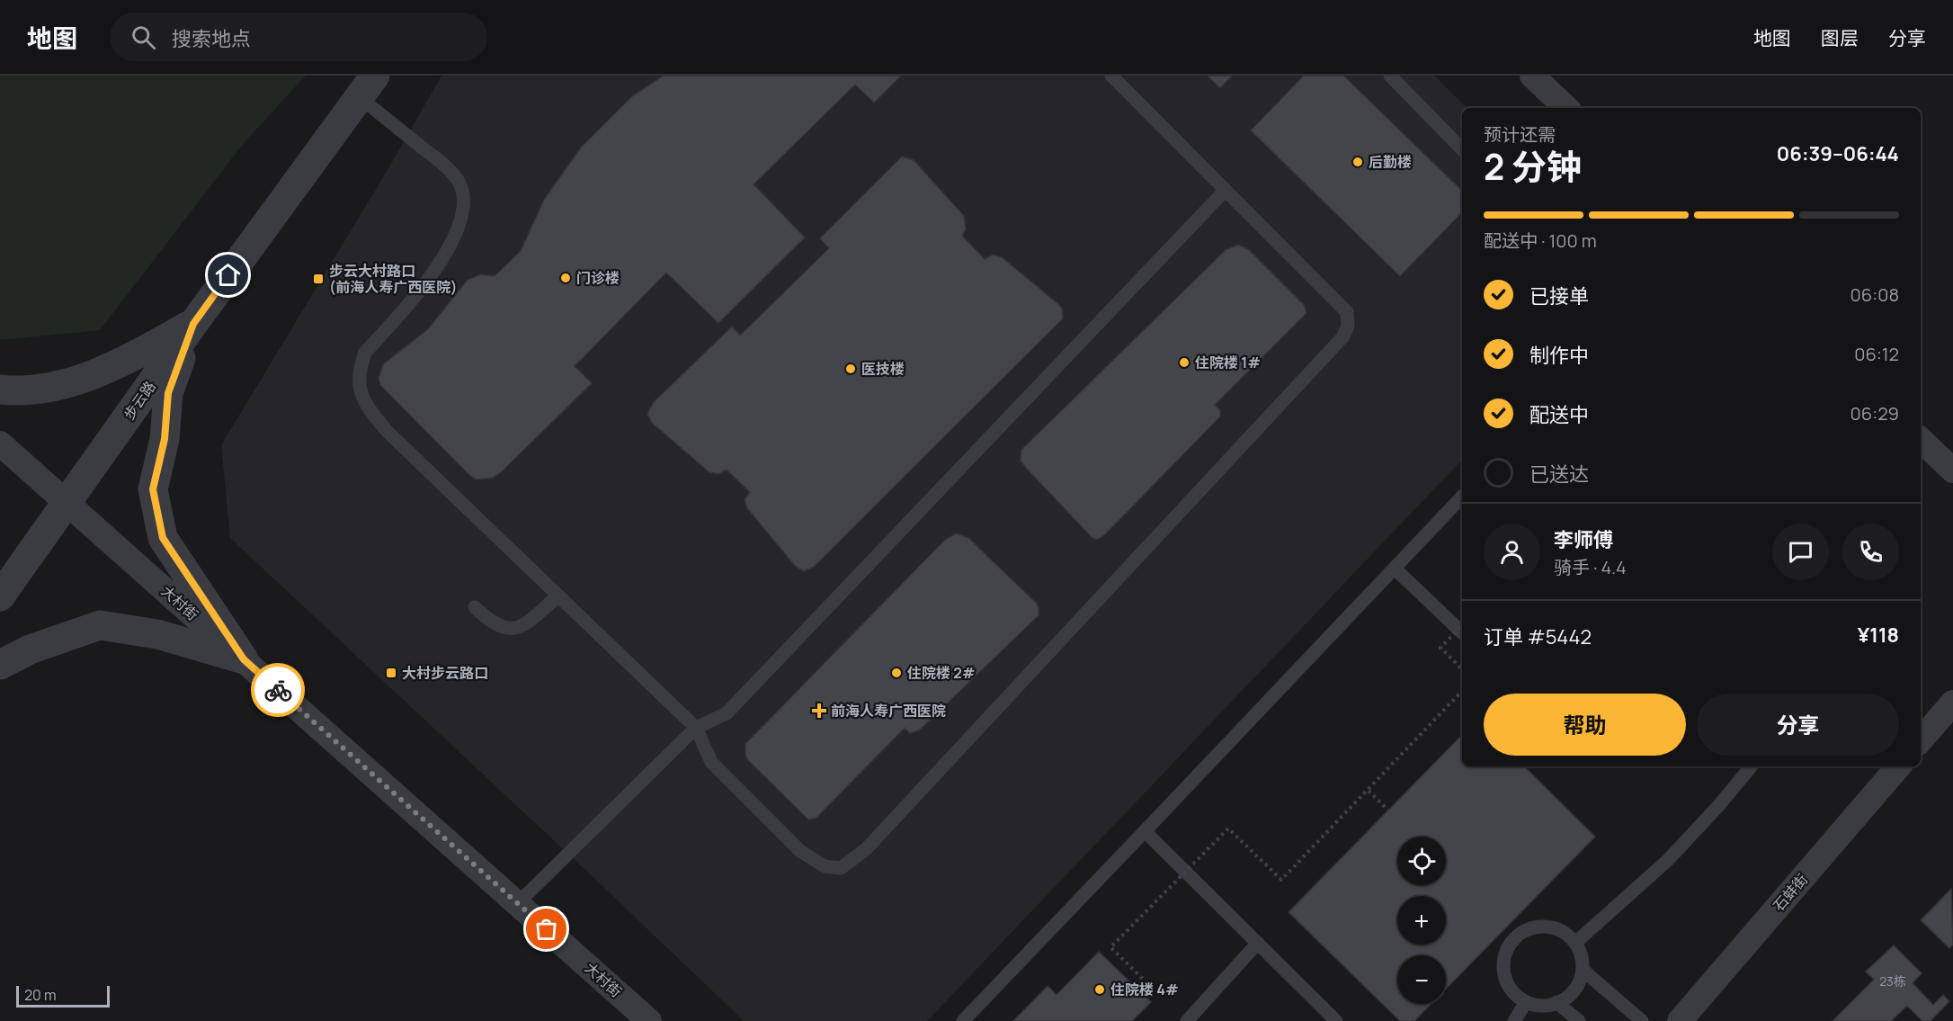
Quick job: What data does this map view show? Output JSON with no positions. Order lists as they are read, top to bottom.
{
  "streets": {
    "street": ["步云路", "大村街", "石蚌街"]
  },
  "crossings": [
    ["步云路", "大村街"]
  ],
  "places": {
    "other": [
      "后勤楼",
      "门诊楼",
      "住院楼 1#",
      "医技楼",
      "住院楼 2#",
      "住院楼 4#"
    ],
    "transit": ["步云大村路口 (前海人寿广西医院)", "大村步云路口"],
    "health": ["前海人寿广西医院"]
  },
  "house_numbers": ["23栋"],
  "scale_bar": "20 m",
  "page": {
    "header": "地图",
    "search": "搜索地点",
    "nav": ["地图", "图层", "分享"],
    "heading": ["2 分钟", "预计还需", "06:39–06:44"],
    "panel": [
      "李师傅",
      "骑手 · 4.4",
      "订单 #5442",
      "¥118"
    ],
    "bar": "配送中 · 100 m",
    "list": [
      ["已接单", "06:08"],
      ["制作中", "06:12"],
      ["配送中", "06:29"],
      "已送达"
    ],
    "buttons": ["帮助", "分享"],
    "map_buttons": ["+", "−"],
    "scale": "20 m"
  }
}
